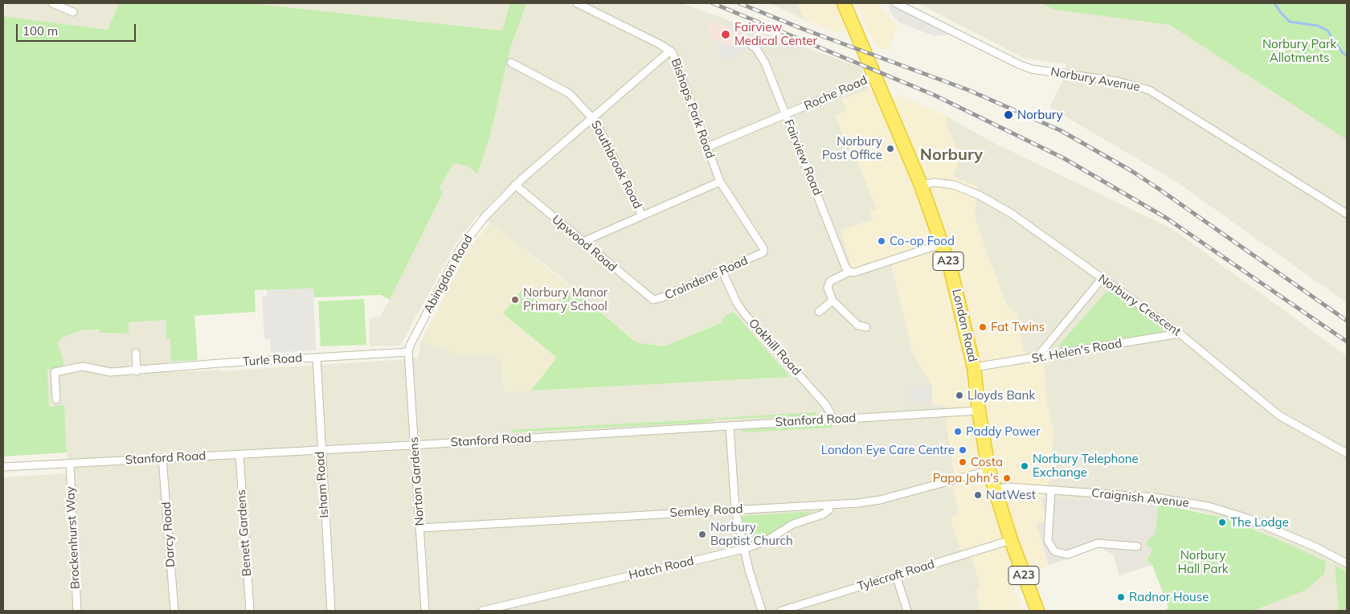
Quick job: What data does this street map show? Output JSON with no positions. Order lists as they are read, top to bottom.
{
  "streets": {
    "highway": ["A23", "London Road"],
    "street": [
      "Norbury Avenue",
      "Roche Road",
      "Bishops Park Road",
      "Fairview Road",
      "Southbrook Road",
      "Upwood Road",
      "Abingdon Road",
      "Croindene Road",
      "Norbury Crescent",
      "Oakhill Road",
      "St. Helen's Road",
      "Turle Road",
      "Stanford Road",
      "Norton Gardens",
      "Isham Road",
      "Craignish Avenue",
      "Semley Road",
      "Benett Gardens",
      "Darcy Road",
      "Brockenhurst Way",
      "Hatch Road",
      "Tylecroft Road"
    ]
  },
  "crossings": [
    ["Roche Road", "Bishops Park Road"],
    ["Roche Road", "Fairview Road"],
    ["Roche Road", "London Road"],
    ["Bishops Park Road", "Abingdon Road"],
    ["Bishops Park Road", "Croindene Road"],
    ["Southbrook Road", "Abingdon Road"],
    ["Upwood Road", "Abingdon Road"],
    ["Upwood Road", "Croindene Road"],
    ["Abingdon Road", "Turle Road"],
    ["Abingdon Road", "Norton Gardens"],
    ["Croindene Road", "Oakhill Road"],
    ["Norbury Crescent", "London Road"],
    ["Norbury Crescent", "St. Helen's Road"],
    ["London Road", "St. Helen's Road"],
    ["London Road", "Stanford Road"],
    ["London Road", "Craignish Avenue"],
    ["London Road", "Semley Road"],
    ["London Road", "Tylecroft Road"],
    ["Oakhill Road", "Stanford Road"],
    ["Turle Road", "Norton Gardens"],
    ["Turle Road", "Isham Road"],
    ["Stanford Road", "Norton Gardens"],
    ["Stanford Road", "Isham Road"],
    ["Stanford Road", "Benett Gardens"],
    ["Stanford Road", "Darcy Road"],
    ["Stanford Road", "Brockenhurst Way"],
    ["Norton Gardens", "Semley Road"],
    ["Semley Road", "Hatch Road"]
  ],
  "districts": ["Norbury"],
  "parks": ["Norbury Park Allotments", "Norbury Hall Park"],
  "places": [
    "Fairview Medical Center",
    "Norbury",
    "Norbury Post Office",
    "Co-op Food",
    "Norbury Manor Primary School",
    "Fat Twins",
    "Lloyds Bank",
    "Paddy Power",
    "London Eye Care Centre",
    "Costa",
    "Norbury Telephone Exchange",
    "Papa John's",
    "NatWest",
    "The Lodge",
    "Norbury Baptist Church",
    "Radnor House"
  ],
  "scale_bar": "100 m"
}
